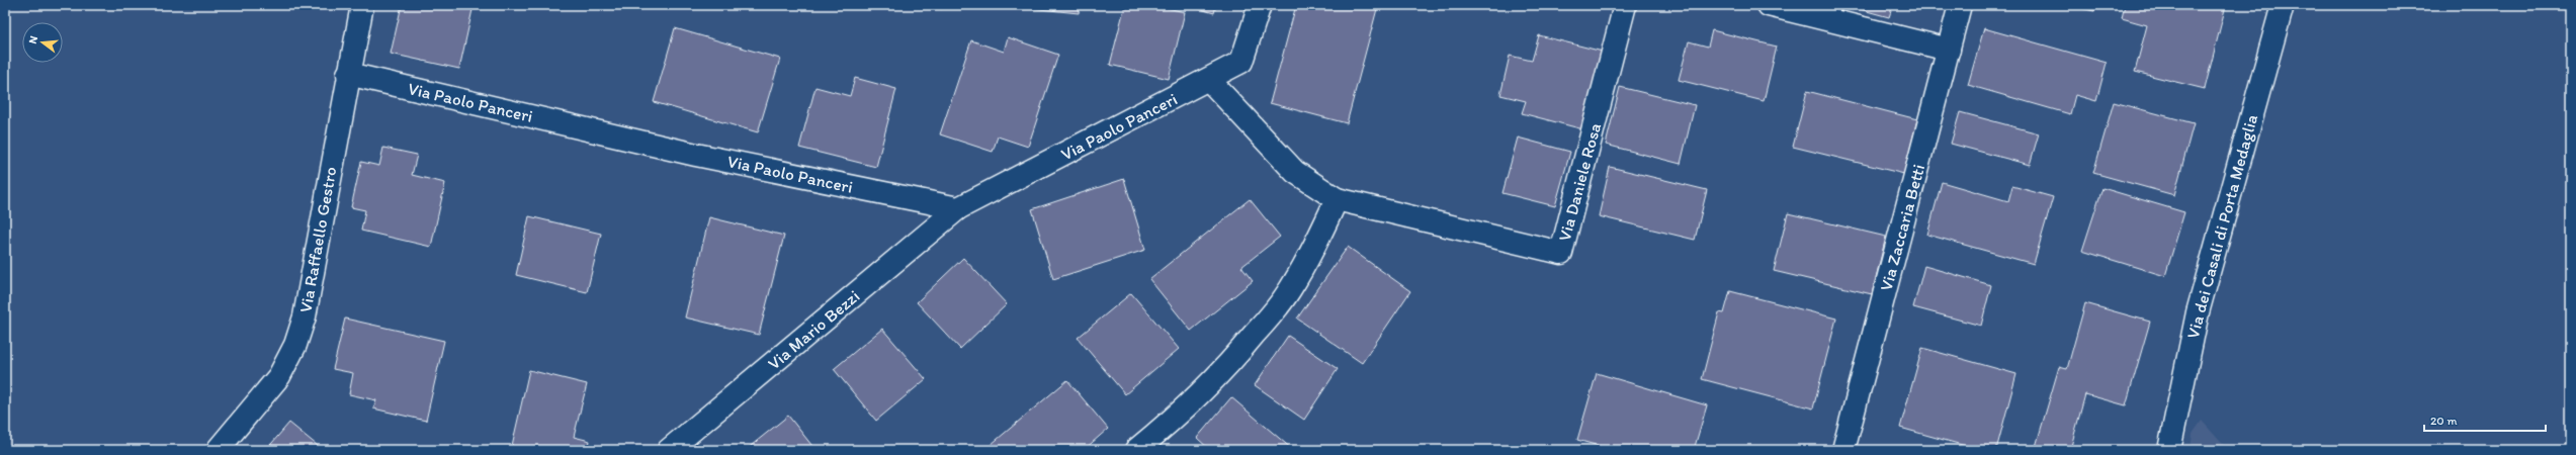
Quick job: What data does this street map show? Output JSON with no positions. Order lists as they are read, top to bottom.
{
  "streets": {
    "street": [
      "Via Paolo Panceri",
      "Via Daniele Rosa",
      "Via dei Casali di Porta Medaglia",
      "Via Zaccaria Betti",
      "Via Raffaello Gestro",
      "Via Mario Bezzi"
    ]
  },
  "crossings": [
    ["Via Paolo Panceri", "Via Raffaello Gestro"],
    ["Via Paolo Panceri", "Via Mario Bezzi"]
  ],
  "scale_bar": "20 m",
  "north": "left"
}
